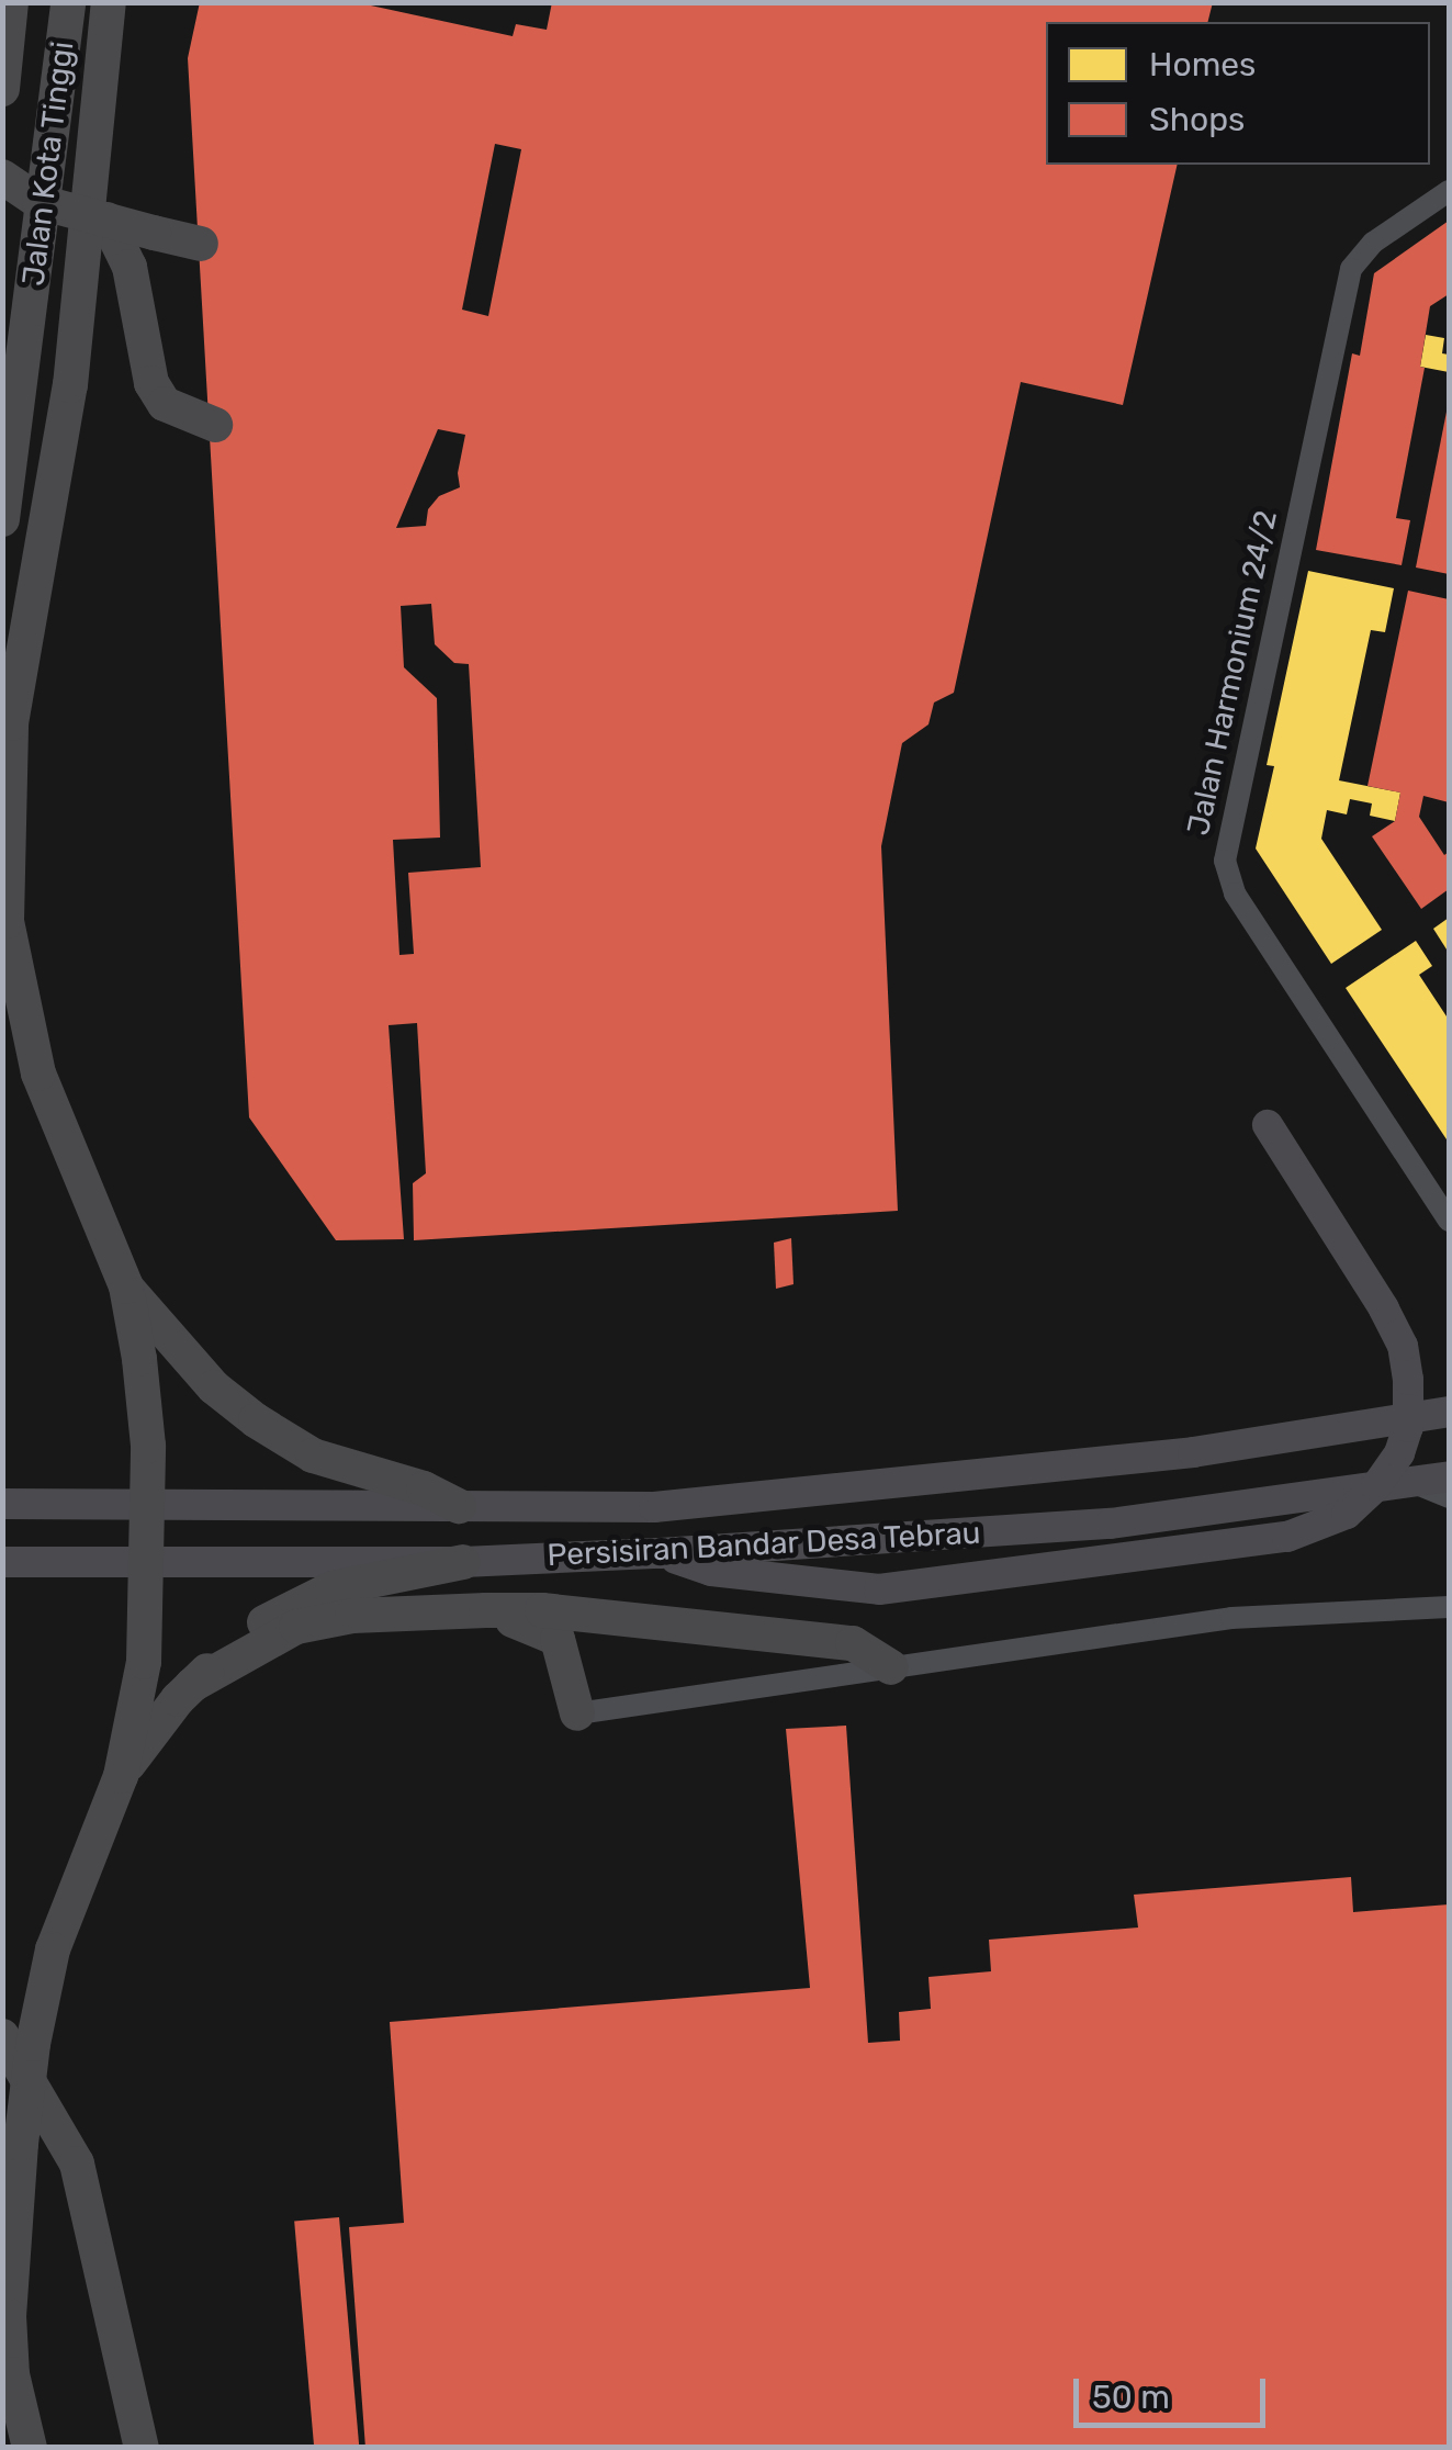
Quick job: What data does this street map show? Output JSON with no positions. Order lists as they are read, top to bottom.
{
  "streets": {
    "highway": ["Jalan Kota Tinggi"],
    "main road": ["Persisiran Bandar Desa Tebrau"],
    "street": ["Jalan Harmonium 24/2"]
  },
  "legend": ["Homes", "Shops"],
  "scale_bar": "50 m"
}
